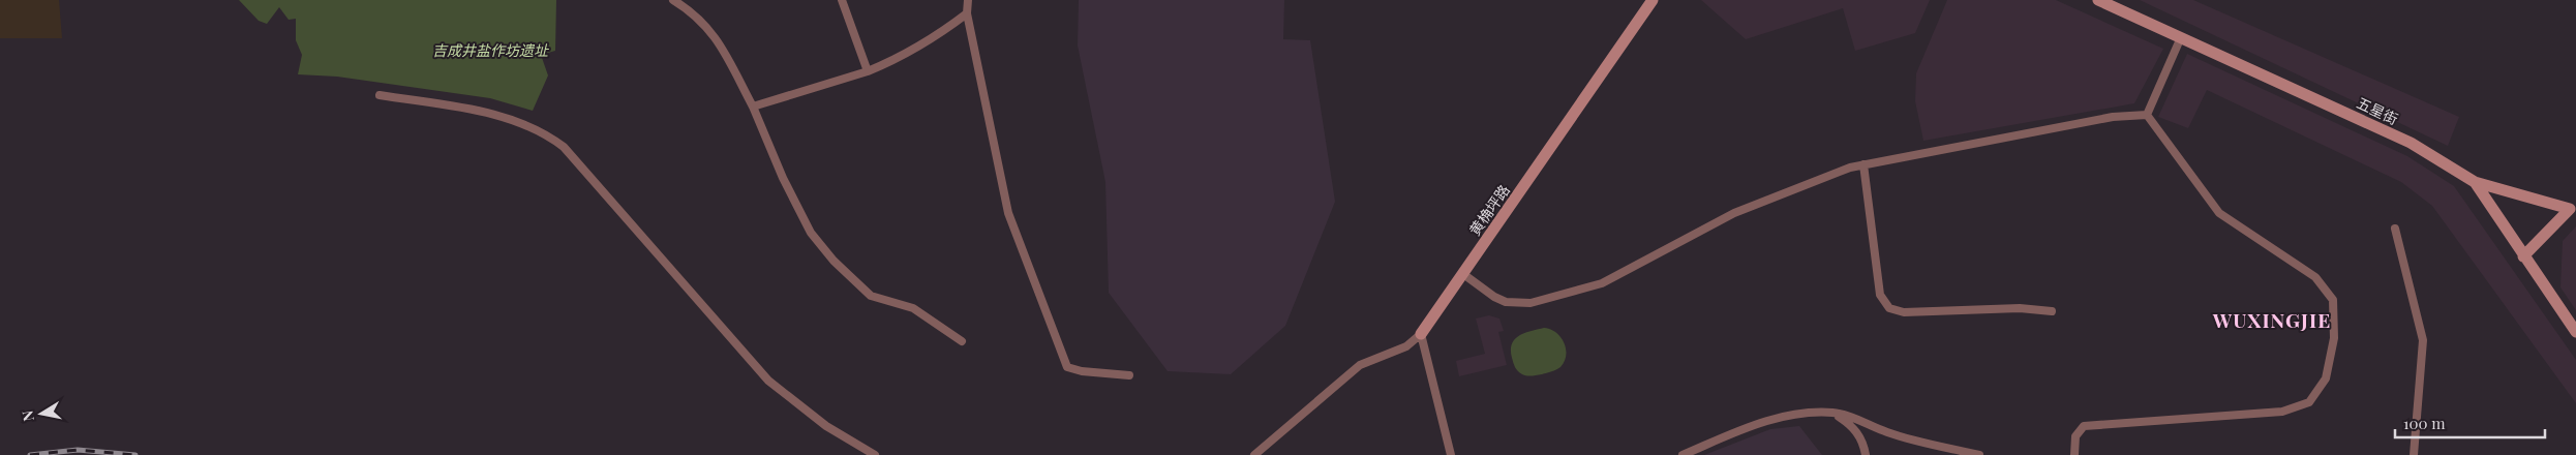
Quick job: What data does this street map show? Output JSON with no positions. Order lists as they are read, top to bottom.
{
  "streets": {
    "main road": ["五星街", "黄桷坪路"]
  },
  "districts": ["WUXINGJIE"],
  "parks": ["吉成井盐作坊遗址"],
  "scale_bar": "100 m",
  "north": "left"
}
